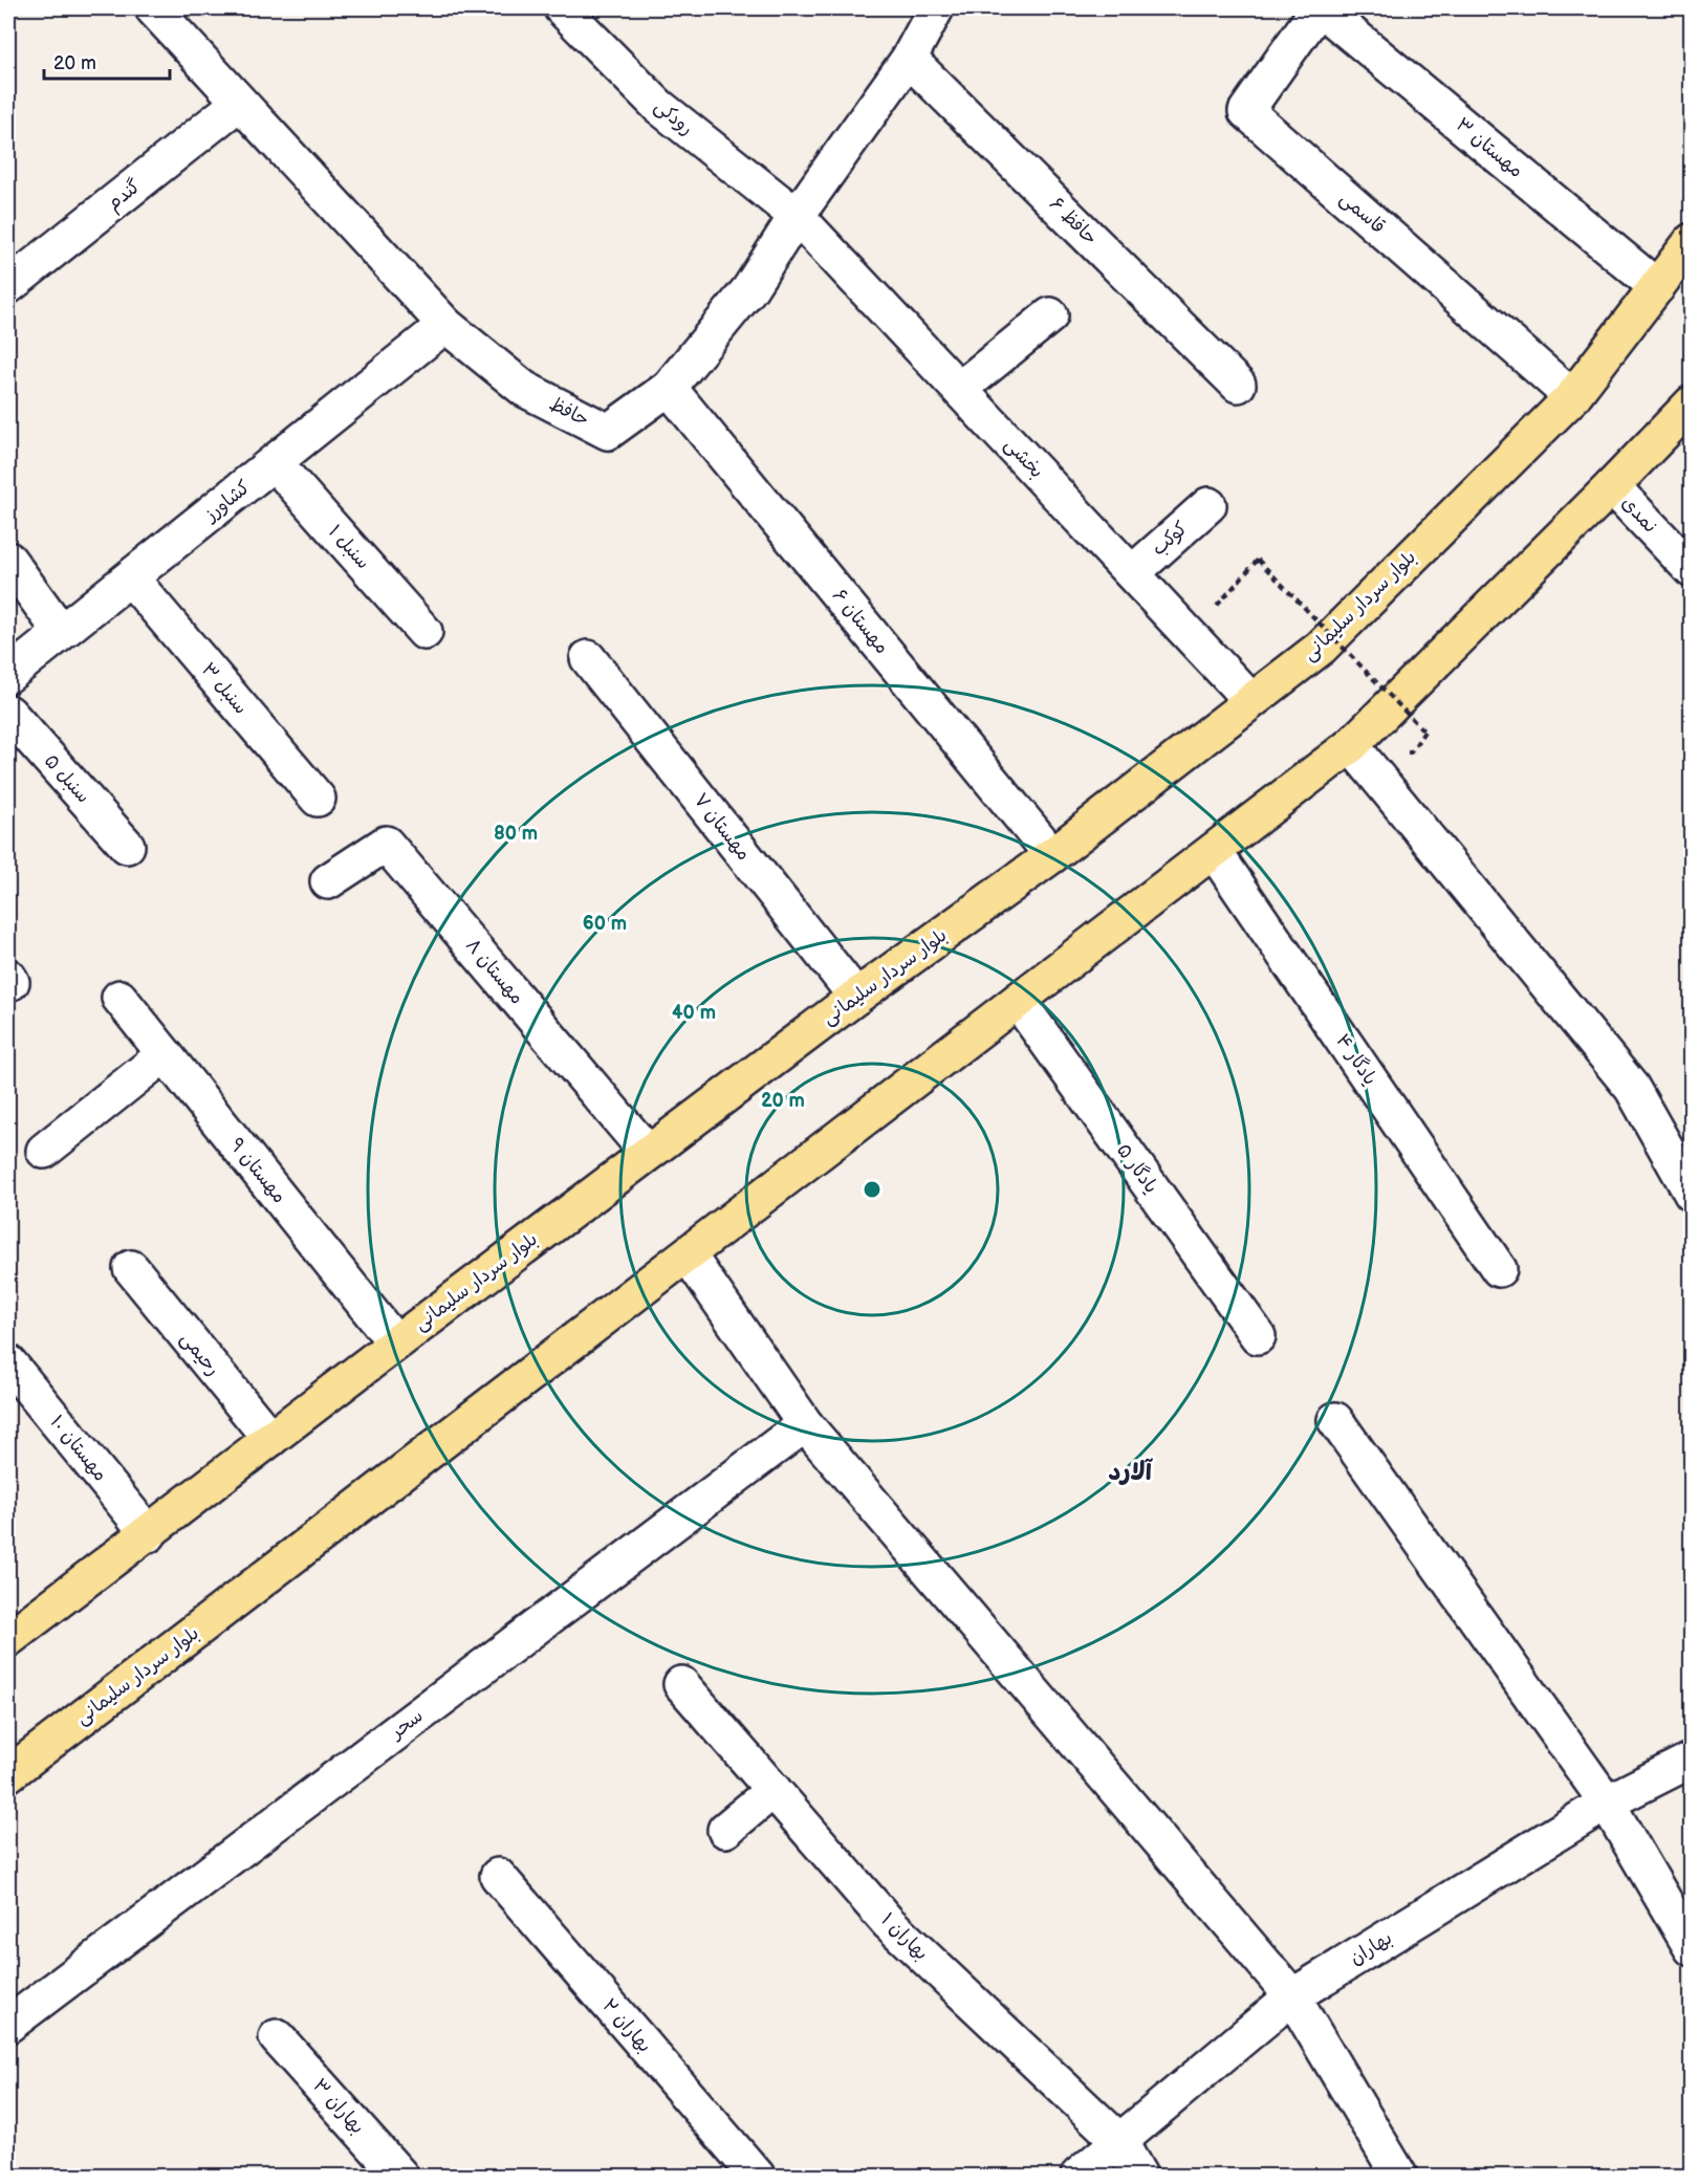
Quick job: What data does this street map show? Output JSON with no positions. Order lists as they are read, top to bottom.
{
  "streets": {
    "main road": ["بلوار سردار سلیمانی"],
    "street": [
      "رودکی",
      "مهستان ۳",
      "گندم",
      "قاسمی",
      "حافظ ۶",
      "حافظ",
      "بخشی",
      "کشاورز",
      "نمدی",
      "کوکب",
      "سنبل ۱",
      "مهستان ۶",
      "سنبل ۳",
      "سنبل ۵",
      "مهستان ۷",
      "مهستان ۸",
      "یادگار ۴",
      "یادگار ۵",
      "مهستان ۹",
      "رحیمی",
      "مهستان ۱۰",
      "سحر",
      "بهاران ۱",
      "بهاران",
      "بهاران ۲",
      "بهاران ۳"
    ]
  },
  "crossings": [
    ["رودکی", "حافظ"],
    ["رودکی", "بخشی"],
    ["مهستان ۳", "قاسمی"],
    ["مهستان ۳", "بلوار سردار سلیمانی"],
    ["گندم", "حافظ"],
    ["قاسمی", "بلوار سردار سلیمانی"],
    ["حافظ ۶", "حافظ"],
    ["حافظ", "بخشی"],
    ["حافظ", "کشاورز"],
    ["حافظ", "مهستان ۶"],
    ["بخشی", "کوکب"],
    ["بخشی", "بلوار سردار سلیمانی"],
    ["کشاورز", "سنبل ۱"],
    ["کشاورز", "سنبل ۳"],
    ["نمدی", "بلوار سردار سلیمانی"],
    ["بلوار سردار سلیمانی", "مهستان ۶"],
    ["بلوار سردار سلیمانی", "مهستان ۷"],
    ["بلوار سردار سلیمانی", "مهستان ۸"],
    ["بلوار سردار سلیمانی", "یادگار ۴"],
    ["بلوار سردار سلیمانی", "یادگار ۵"],
    ["بلوار سردار سلیمانی", "مهستان ۹"],
    ["بلوار سردار سلیمانی", "رحیمی"],
    ["بلوار سردار سلیمانی", "مهستان ۱۰"],
    ["بهاران ۱", "بهاران"]
  ],
  "districts": ["آلارد"],
  "scale_bar": "20 m",
  "rings": [
    "80 m",
    "60 m",
    "40 m",
    "20 m"
  ]
}
